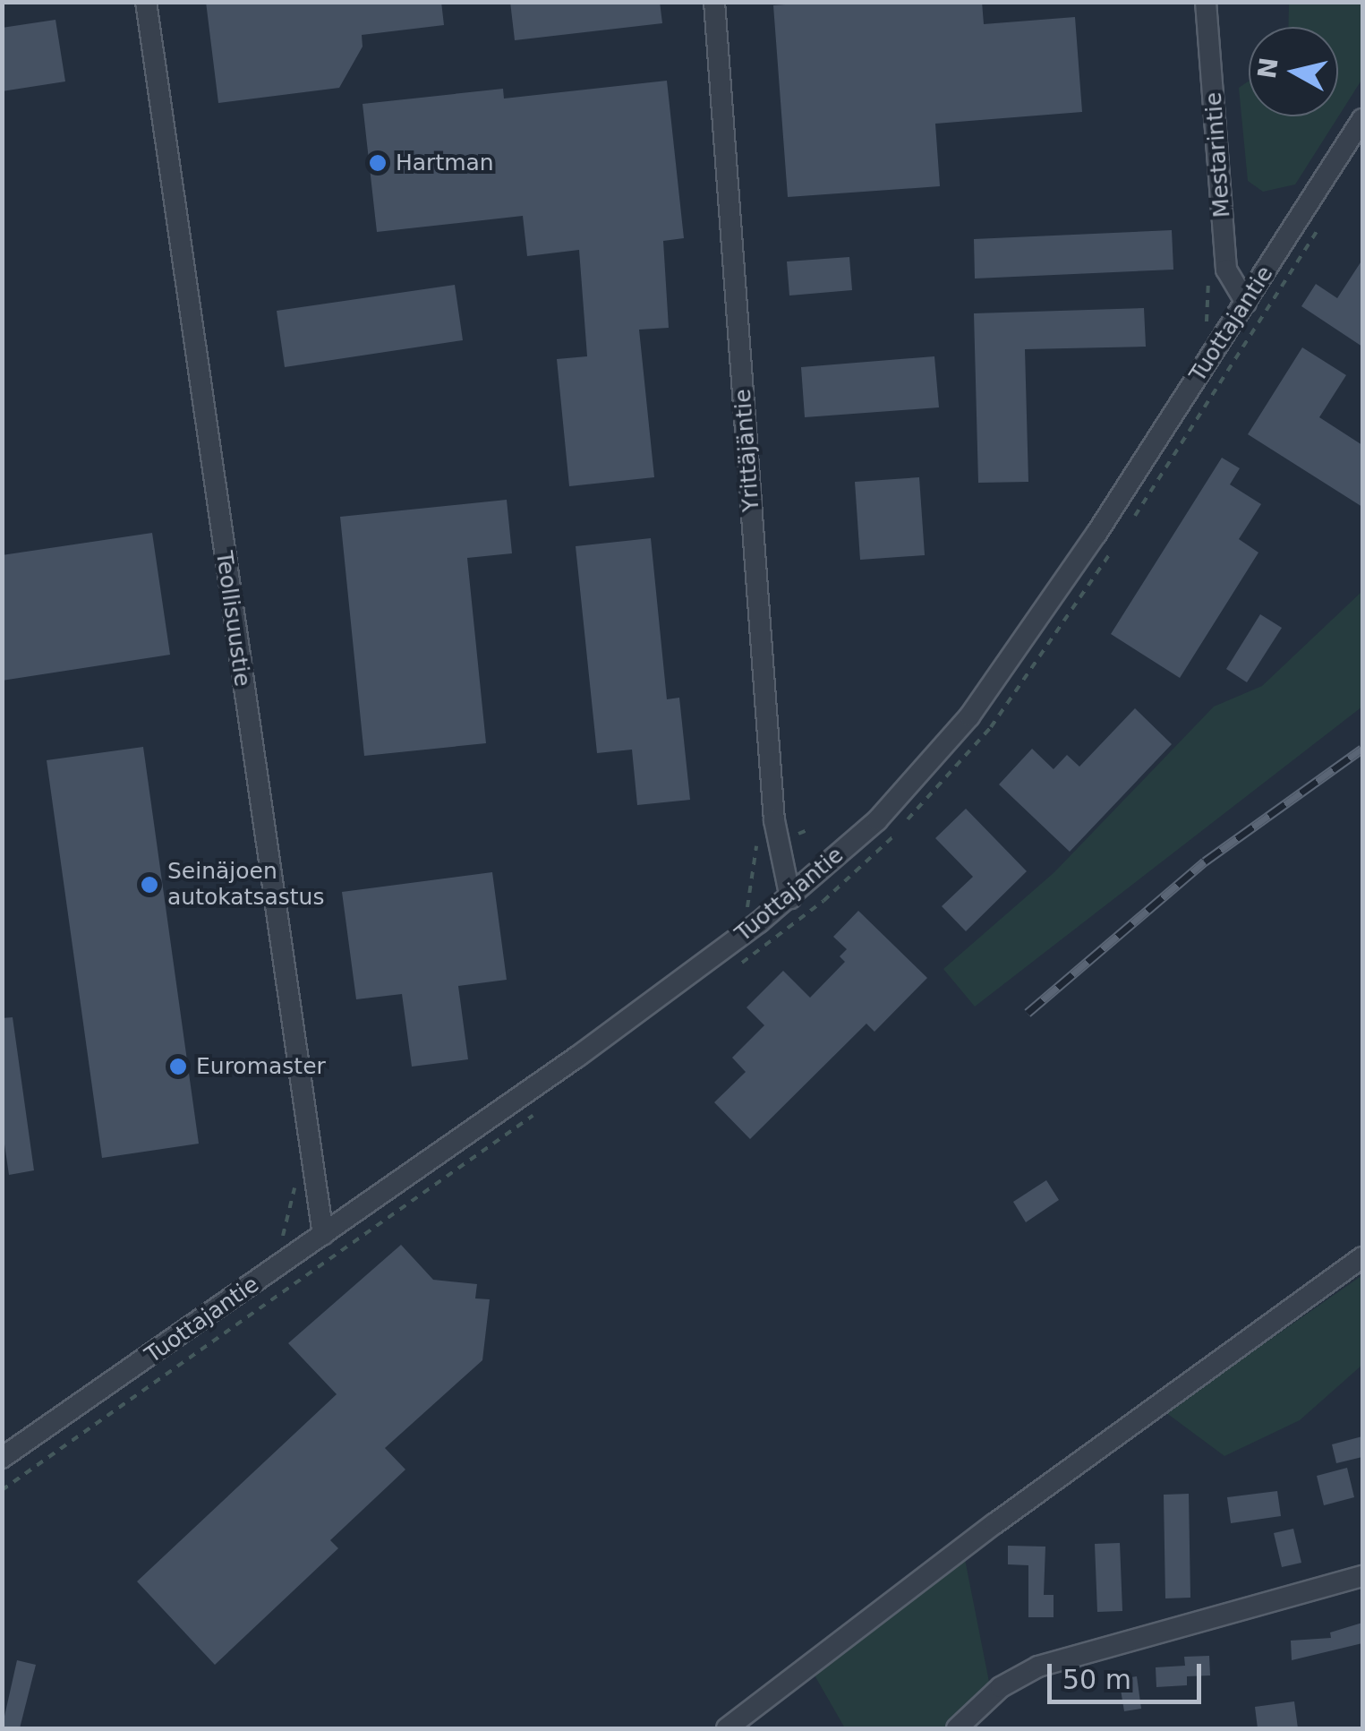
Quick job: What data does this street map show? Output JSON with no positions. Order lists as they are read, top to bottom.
{
  "streets": {
    "street": [
      "Mestarintie",
      "Tuottajantie",
      "Yrittäjäntie",
      "Teollisuustie"
    ]
  },
  "crossings": [
    ["Mestarintie", "Tuottajantie"],
    ["Tuottajantie", "Yrittäjäntie"],
    ["Tuottajantie", "Teollisuustie"]
  ],
  "places": ["Hartman", "Seinäjoen autokatsastus", "Euromaster"],
  "scale_bar": "50 m",
  "north": "left"
}
